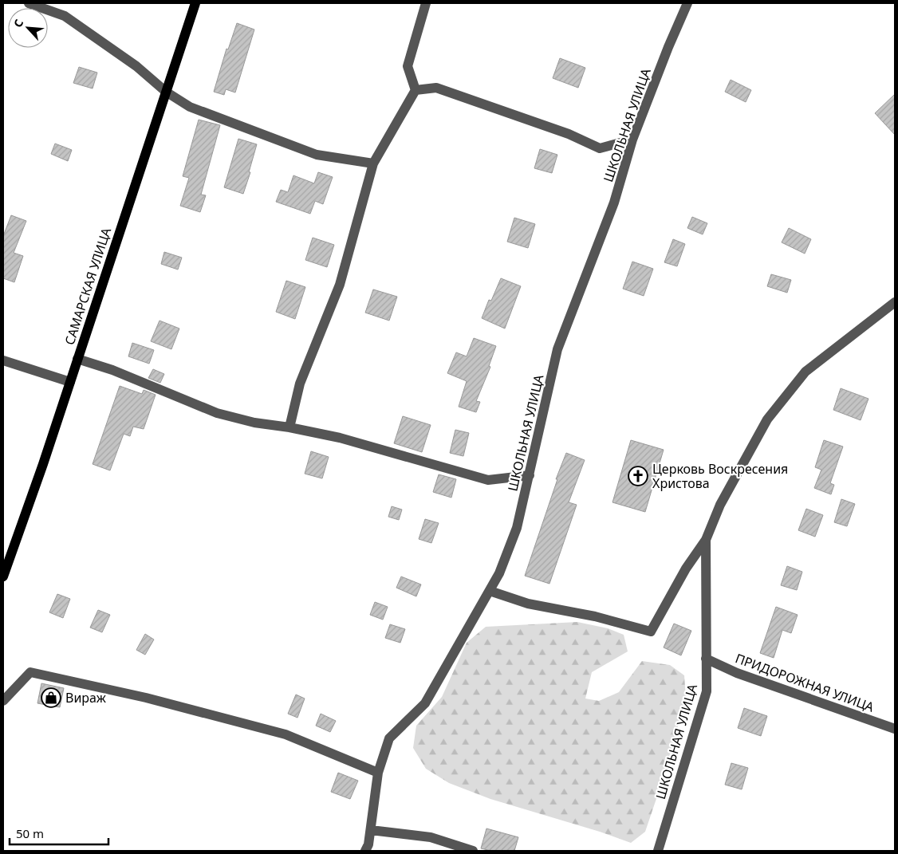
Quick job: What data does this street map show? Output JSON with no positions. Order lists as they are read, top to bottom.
{
  "streets": {
    "main road": ["САМАРСКАЯ УЛИЦА"],
    "street": ["ШКОЛЬНАЯ УЛИЦА", "ПРИДОРОЖНАЯ УЛИЦА"]
  },
  "crossings": [
    ["ШКОЛЬНАЯ УЛИЦА", "ПРИДОРОЖНАЯ УЛИЦА"]
  ],
  "places": {
    "church": ["Церковь Воскресения Христова"],
    "shop": ["Вираж"]
  },
  "scale_bar": "50 m",
  "north": "top left"
}
